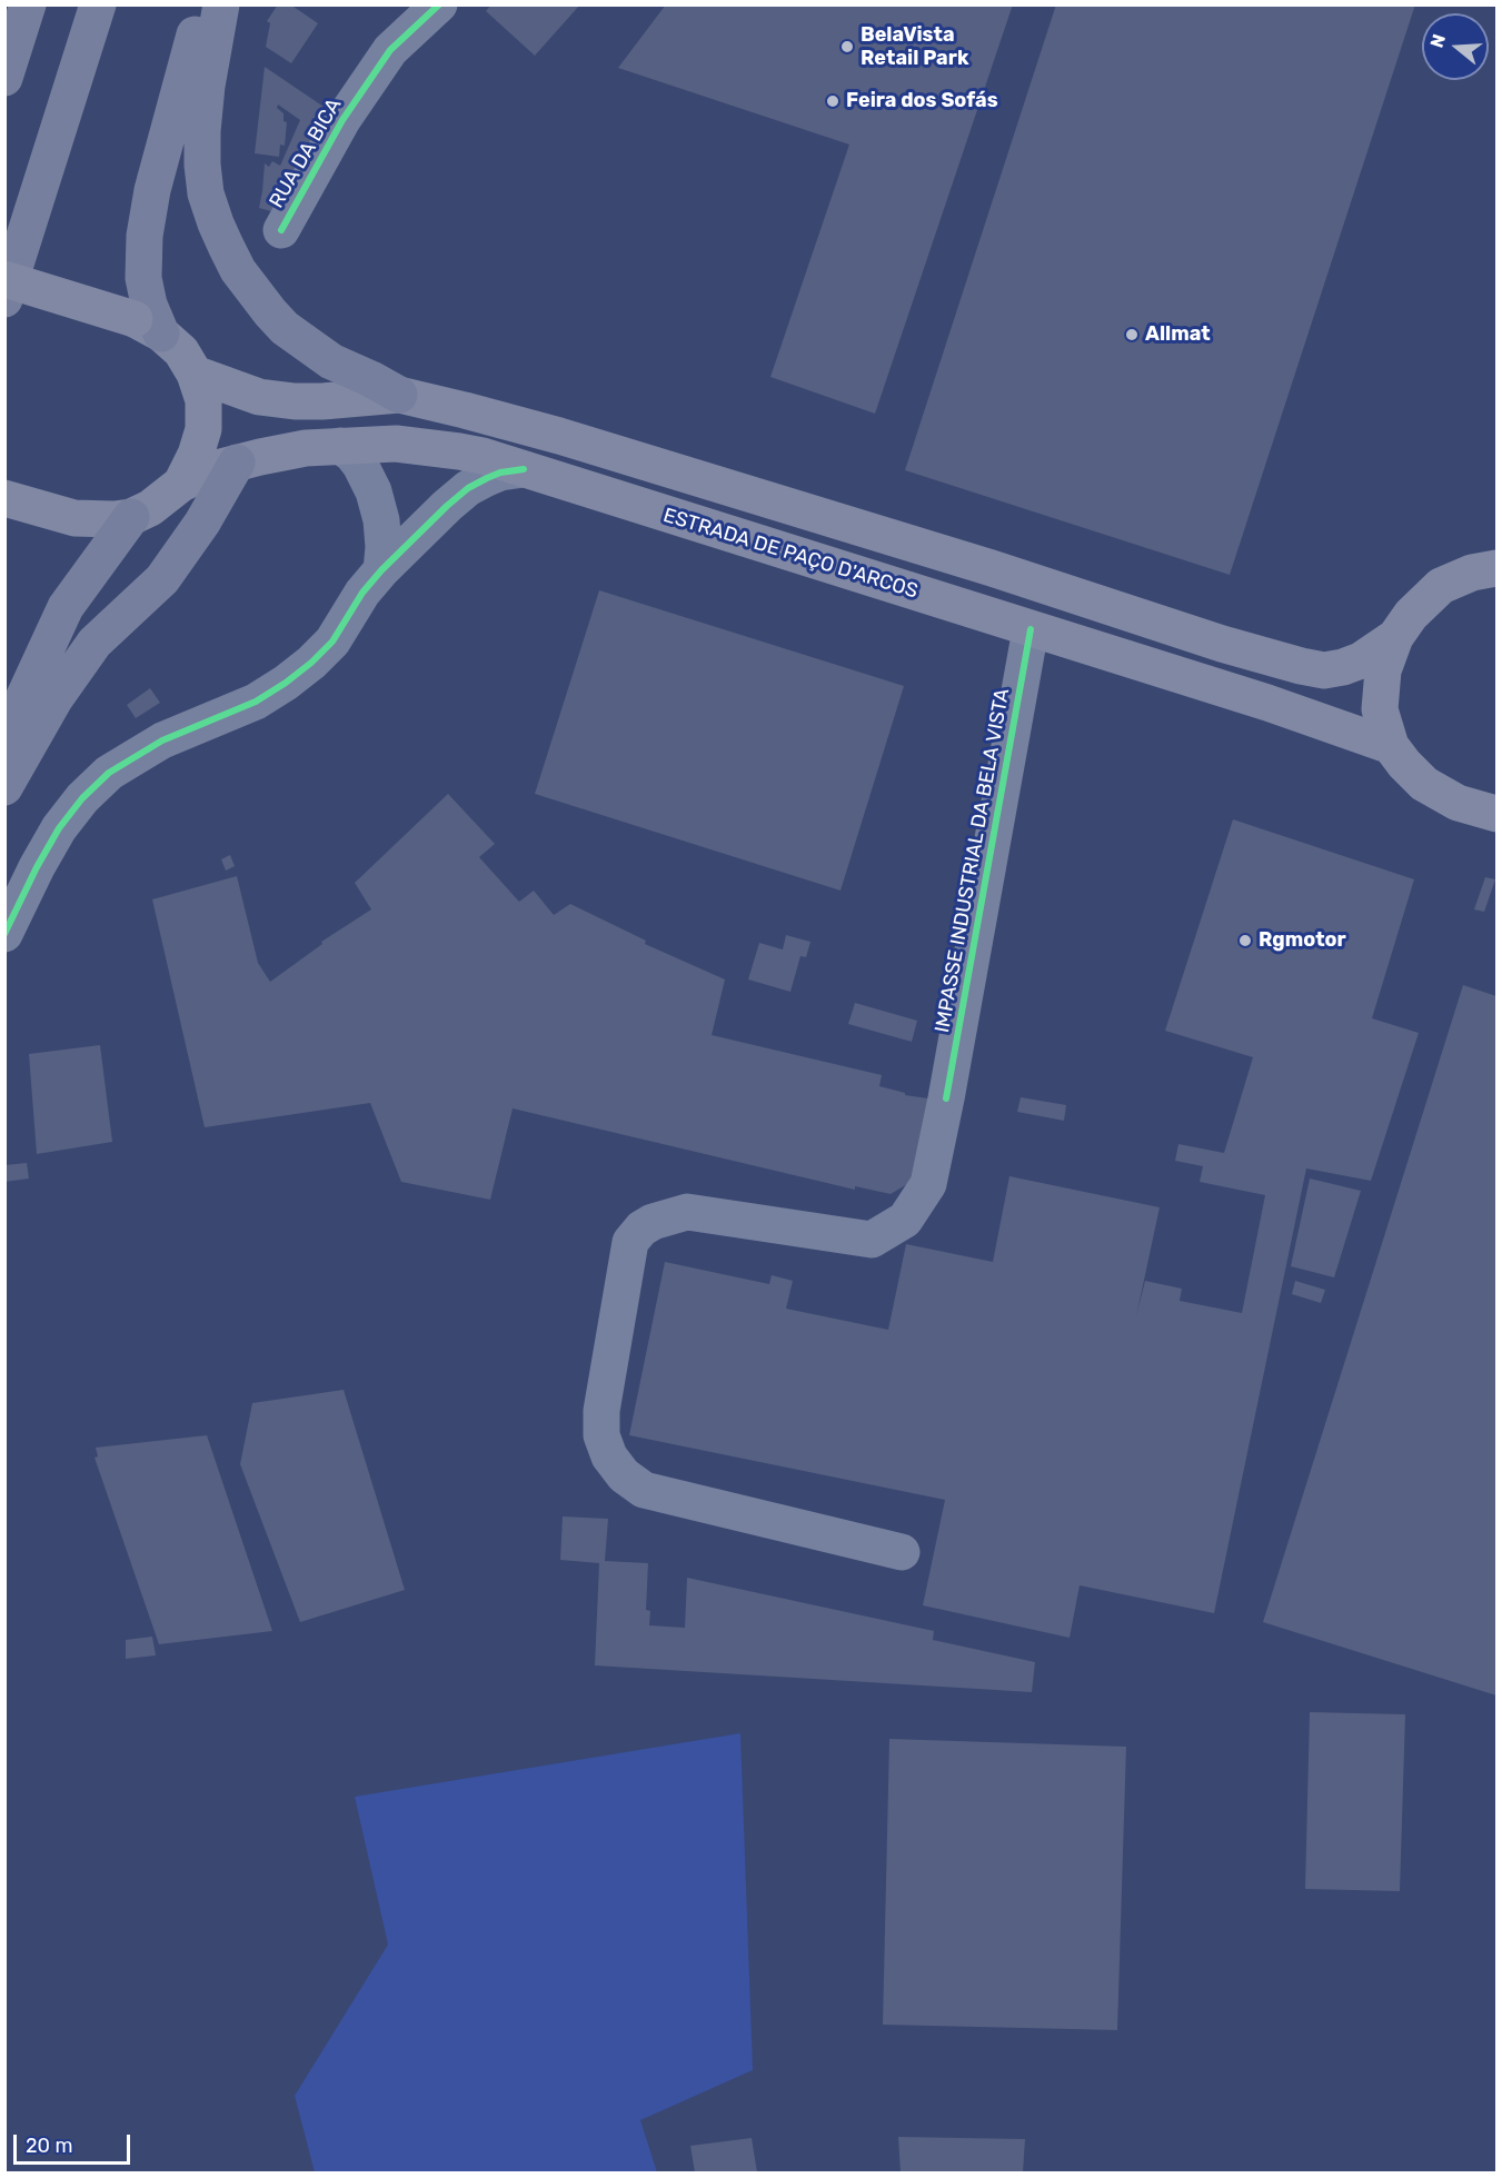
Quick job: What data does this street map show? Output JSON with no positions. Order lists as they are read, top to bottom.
{
  "streets": {
    "main road": ["ESTRADA DE PAÇO D'ARCOS"],
    "street": ["RUA DA BICA", "IMPASSE INDUSTRIAL DA BELA VISTA"]
  },
  "crossings": [
    ["ESTRADA DE PAÇO D'ARCOS", "IMPASSE INDUSTRIAL DA BELA VISTA"]
  ],
  "places": [
    "BelaVista Retail Park",
    "Feira dos Sofás",
    "Allmat",
    "Rgmotor"
  ],
  "scale_bar": "20 m",
  "north": "left"
}
